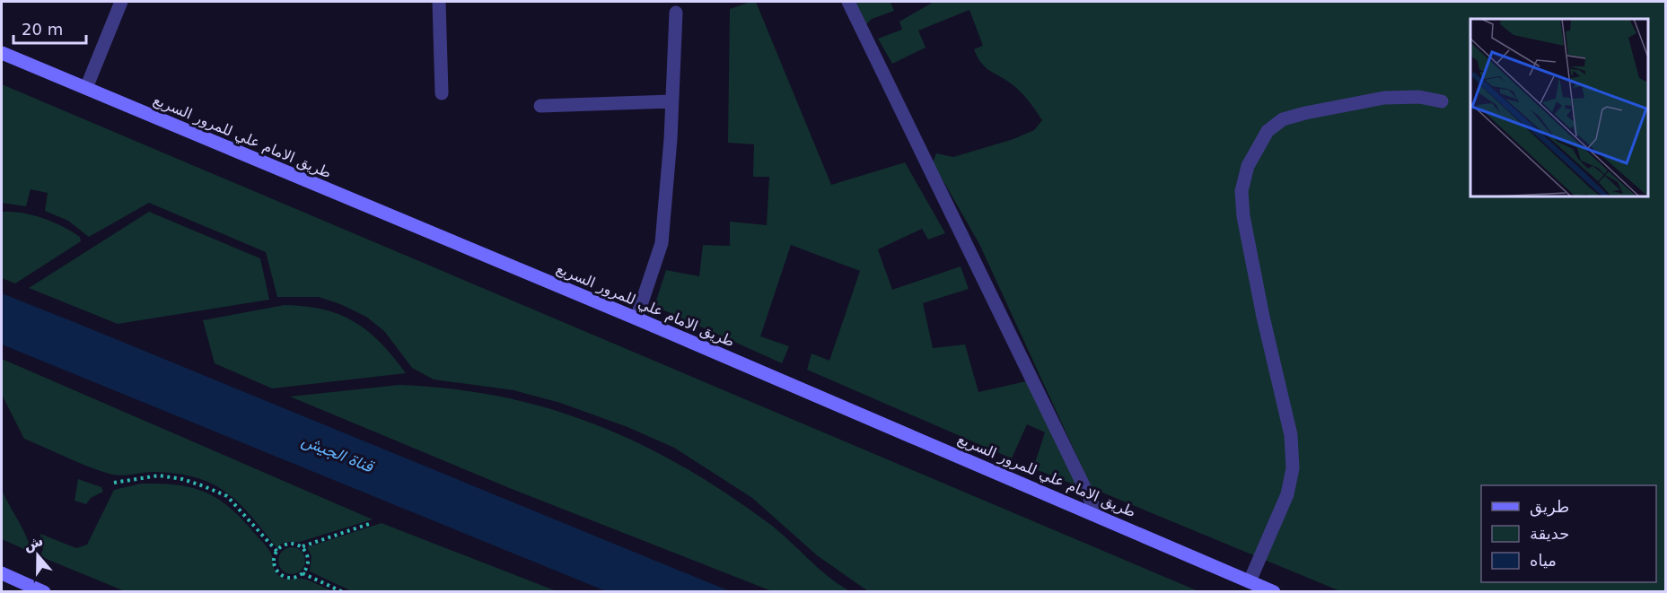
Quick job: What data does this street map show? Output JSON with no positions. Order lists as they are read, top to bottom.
{
  "streets": {
    "main road": ["طريق الامام علي للمرور السريع"]
  },
  "water": ["قناة الجيش"],
  "legend": ["طريق", "حديقة", "مياه"],
  "scale_bar": "20 m",
  "north": "top"
}
